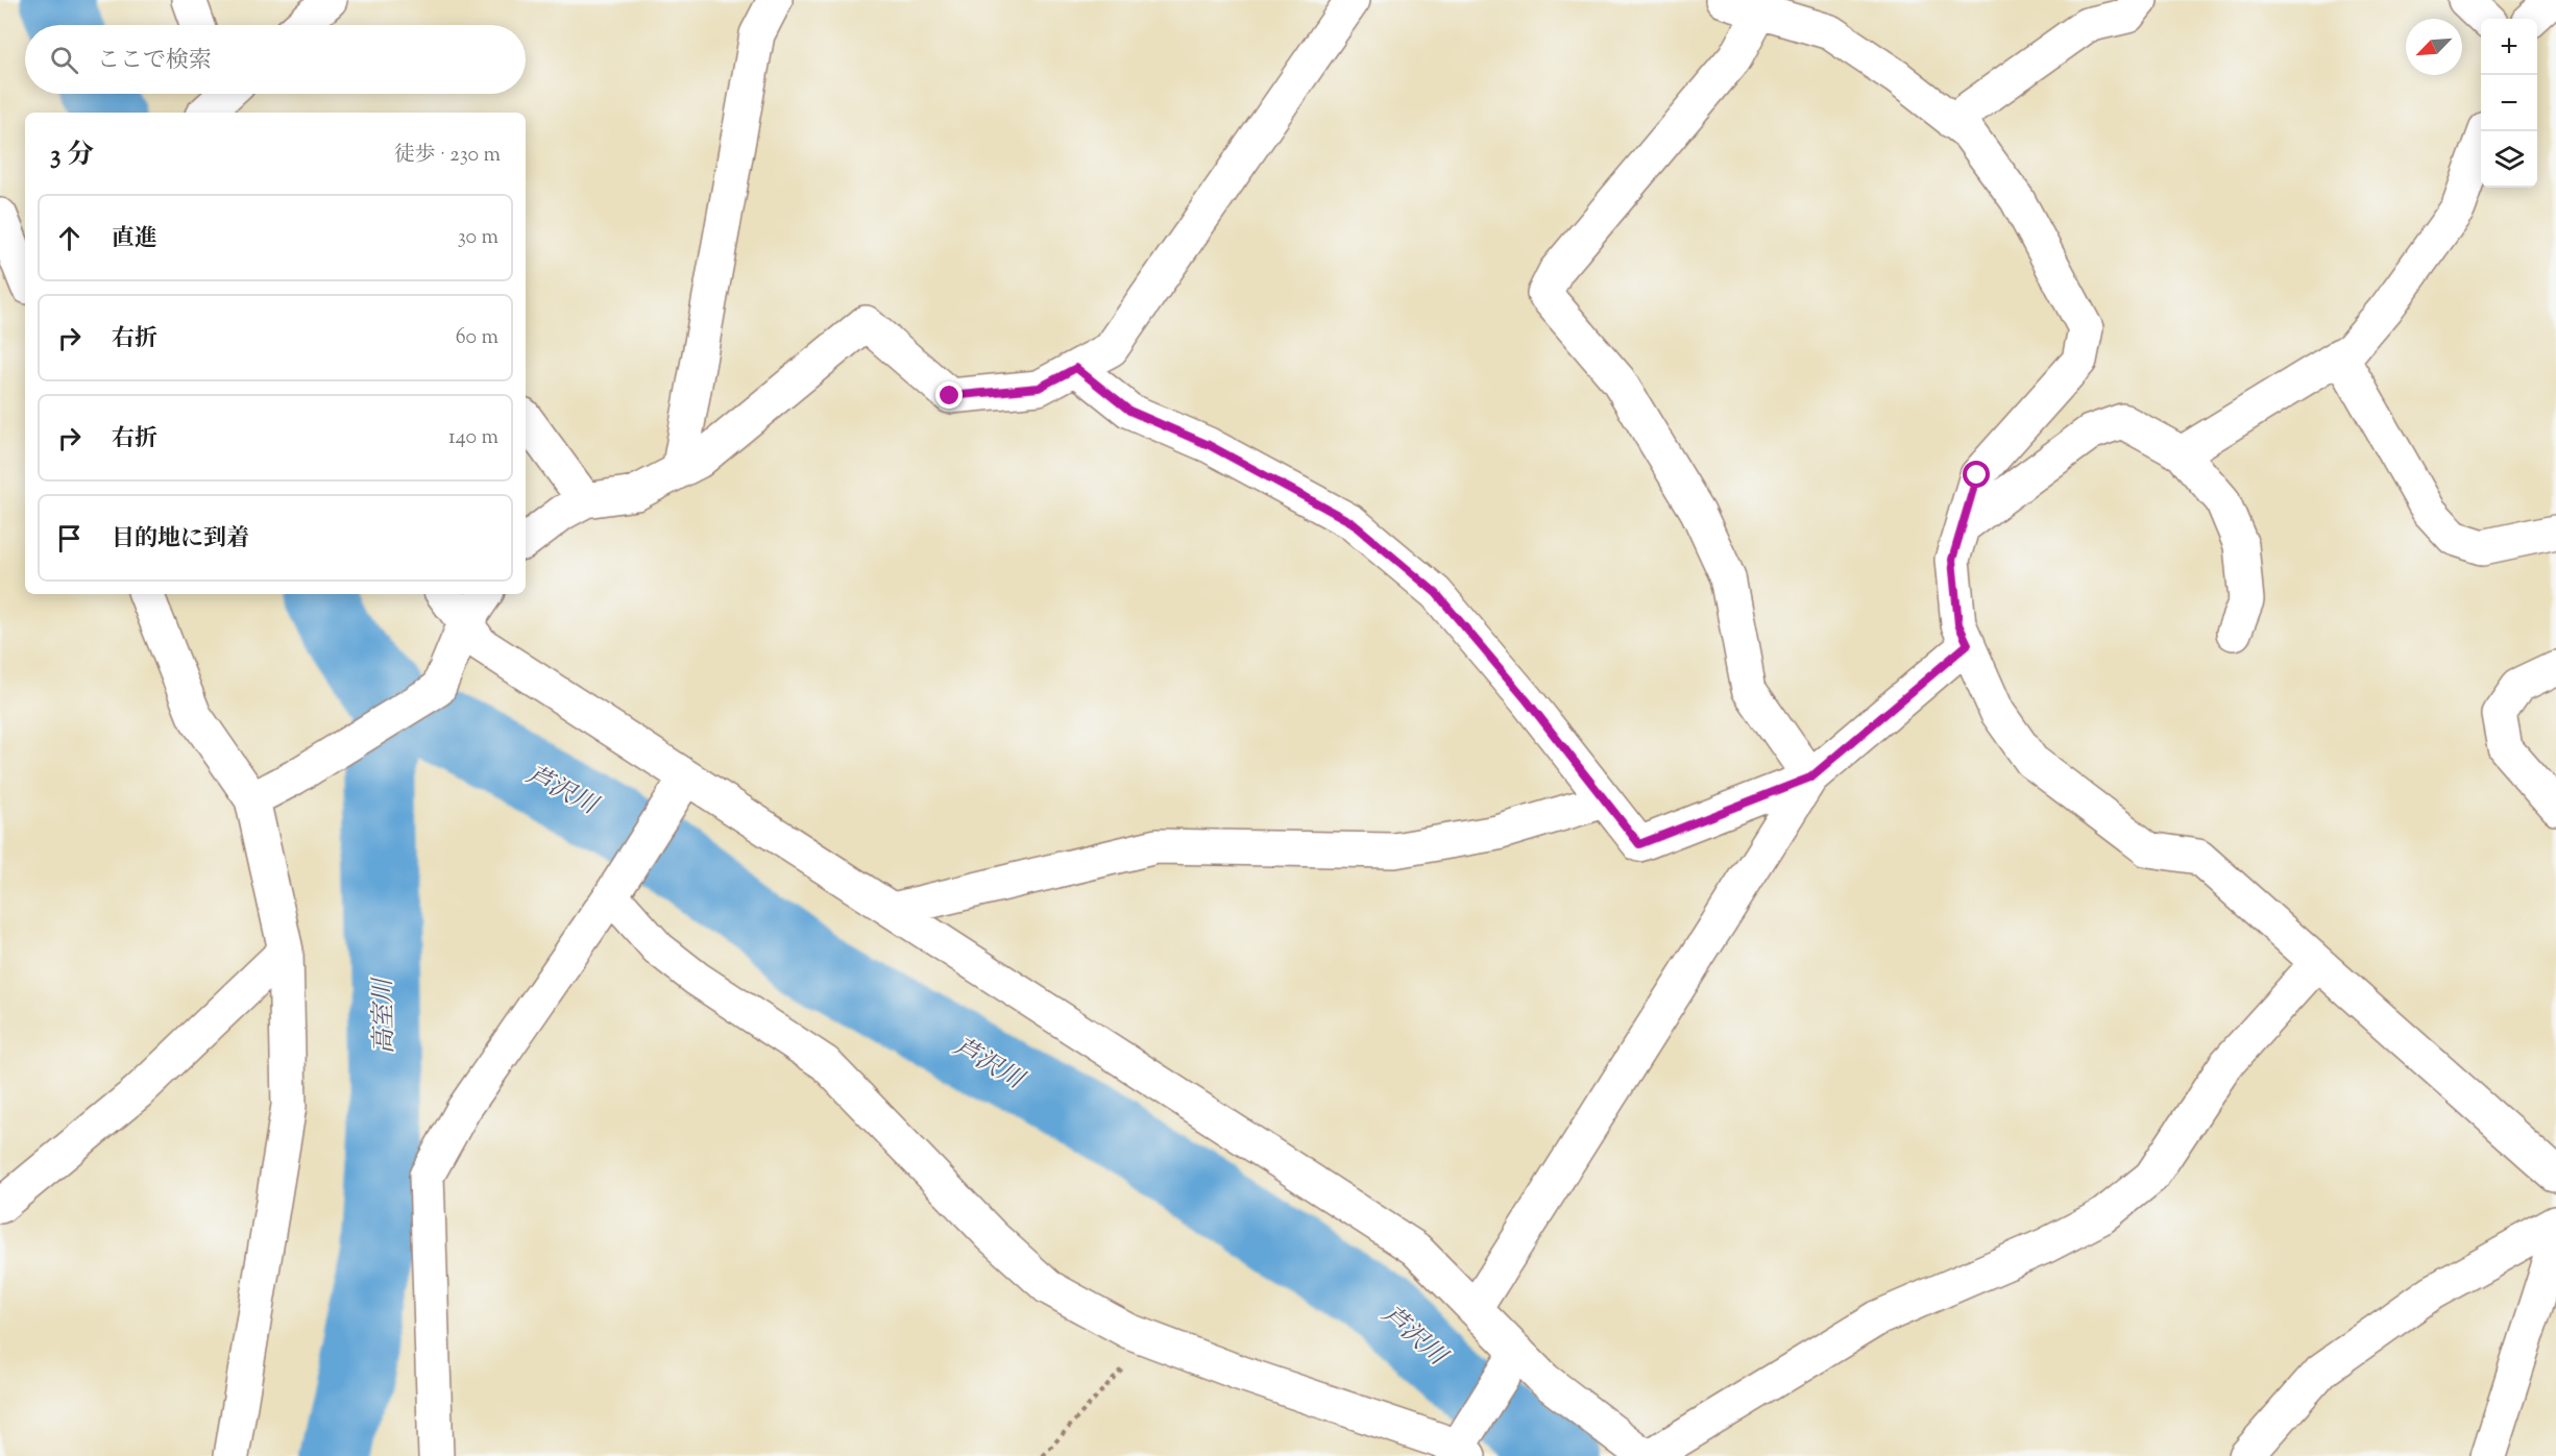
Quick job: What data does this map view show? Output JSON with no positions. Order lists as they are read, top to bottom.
{
  "water": ["芦沢川", "高室川"],
  "north": "bottom left",
  "page": {
    "map_buttons": ["+", "−"],
    "search": "ここで検索",
    "heading": ["3 分", "徒歩 · 230 m"],
    "list": [
      ["直進", "30 m"],
      ["右折", "60 m"],
      ["右折", "140 m"],
      "目的地に到着"
    ]
  }
}
